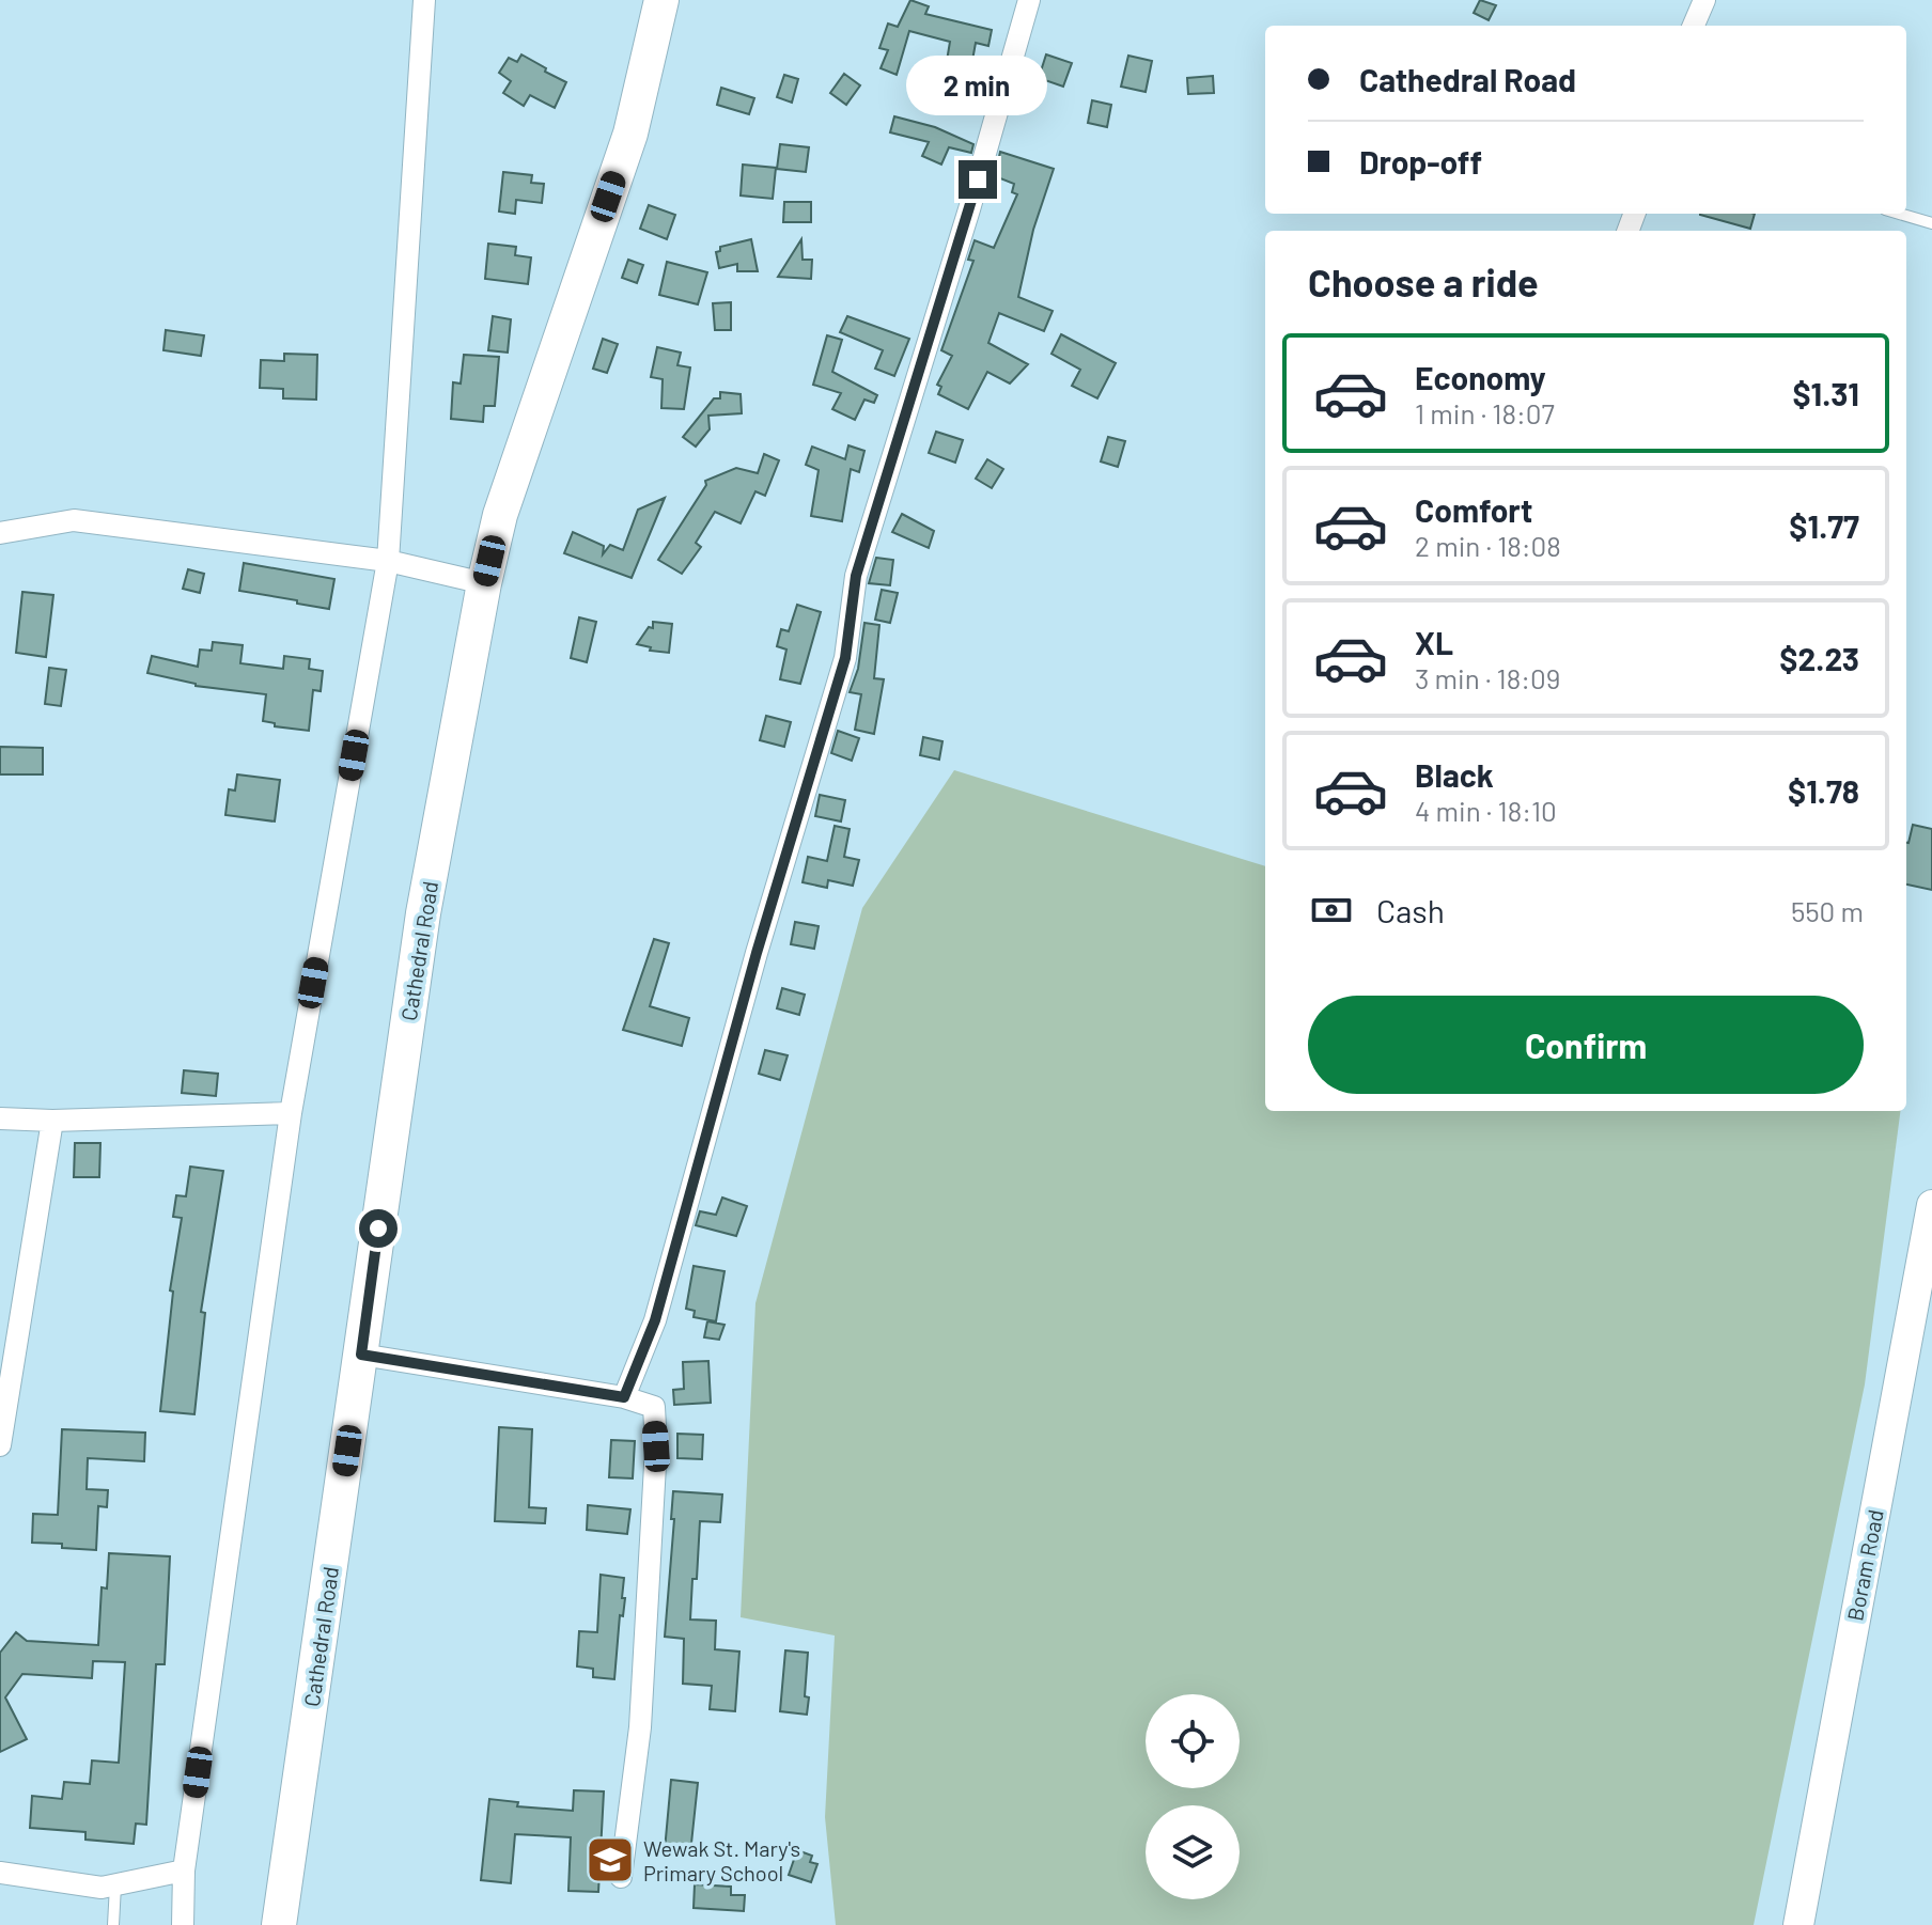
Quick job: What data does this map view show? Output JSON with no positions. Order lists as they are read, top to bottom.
{
  "streets": {
    "main road": ["Cathedral Road"],
    "street": ["Boram Road"]
  },
  "places": {
    "school or university": ["Wewak St. Mary's Primary School"]
  },
  "page": {
    "banner": ["Cathedral Road", "Drop-off"],
    "bubble": "2 min",
    "heading": "Choose a ride",
    "list": [
      {
        "name": "Economy",
        "note": "1 min · 18:07",
        "value": "$1.31"
      },
      {
        "name": "Comfort",
        "note": "2 min · 18:08",
        "value": "$1.77"
      },
      {
        "name": "XL",
        "note": "3 min · 18:09",
        "value": "$2.23"
      },
      {
        "name": "Black",
        "note": "4 min · 18:10",
        "value": "$1.78"
      }
    ],
    "pay": ["Cash", "550 m"],
    "buttons": "Confirm"
  }
}
